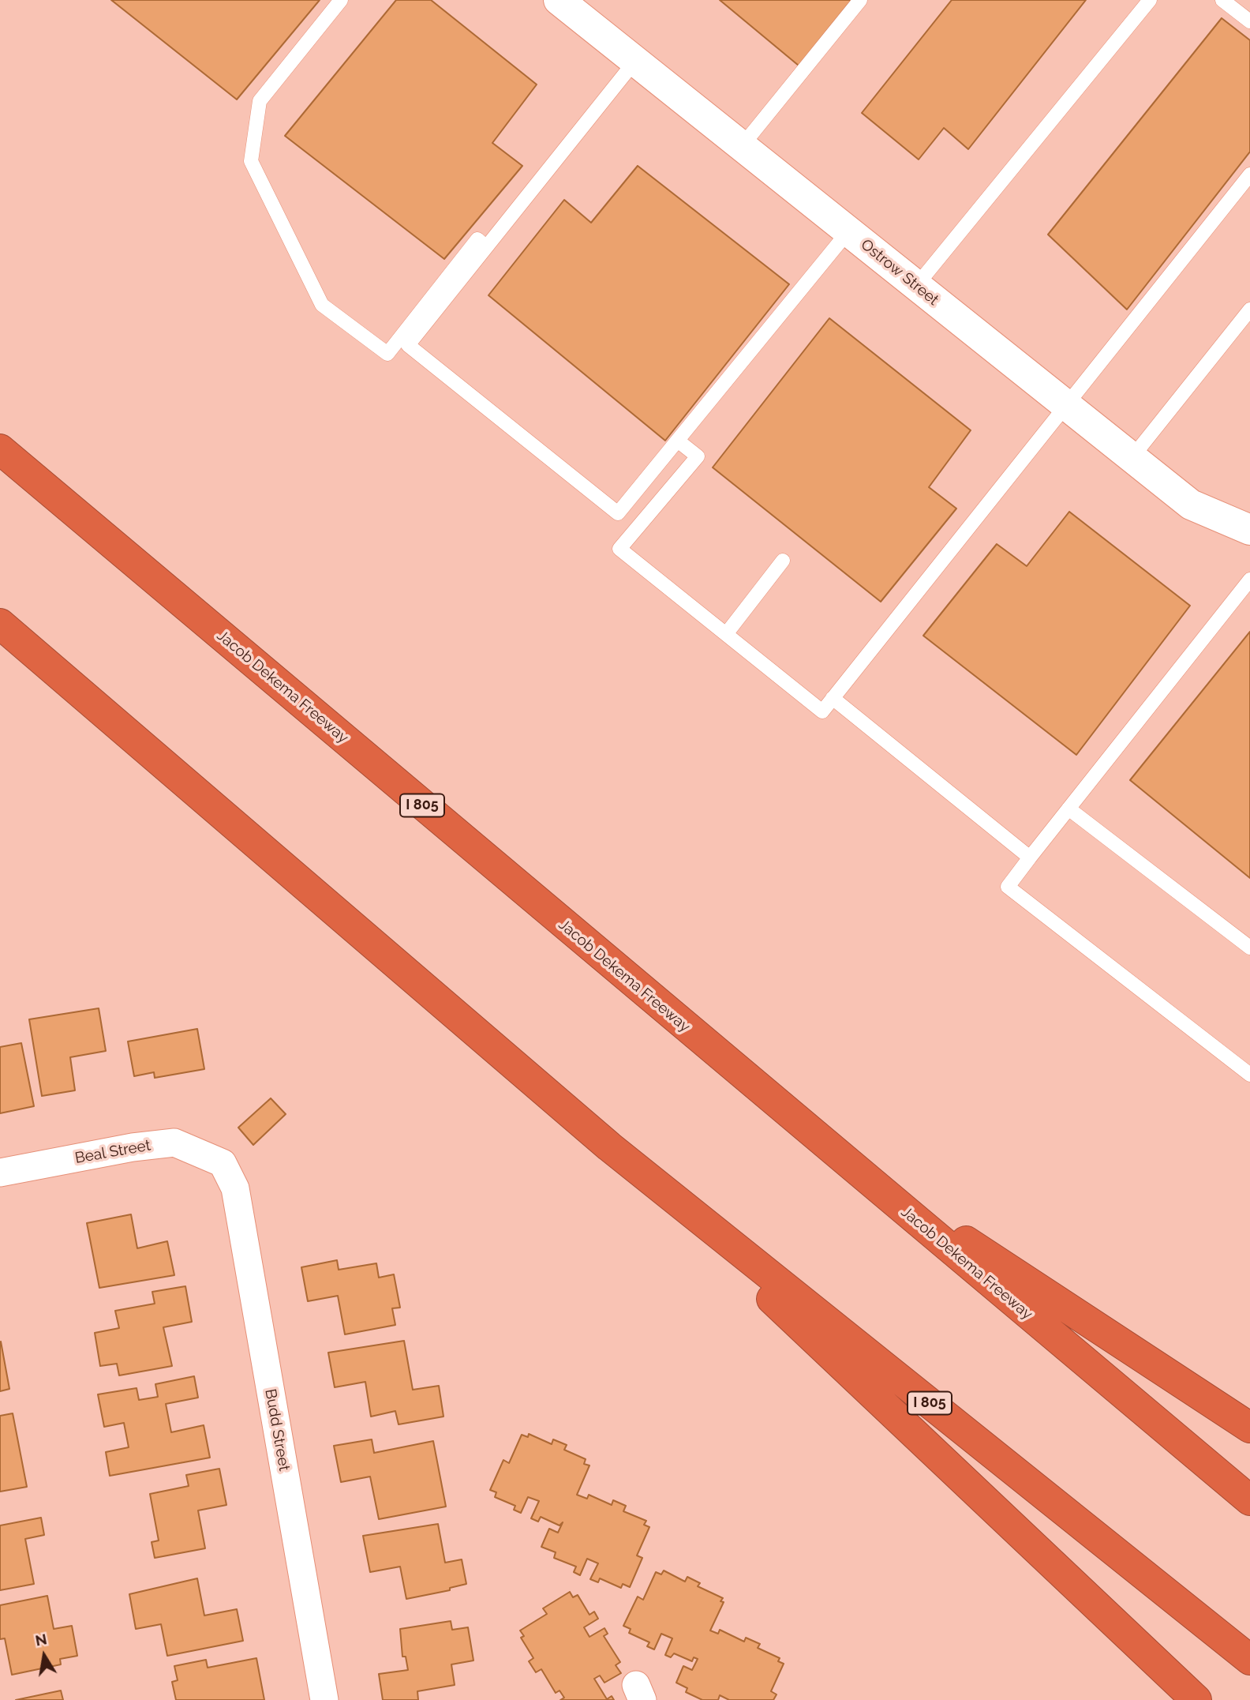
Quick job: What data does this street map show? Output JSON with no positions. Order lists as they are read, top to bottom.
{
  "streets": {
    "highway": ["Jacob Dekema Freeway", "I 805"],
    "street": ["Ostrow Street", "Beal Street", "Budd Street"]
  },
  "crossings": [
    ["Beal Street", "Budd Street"]
  ],
  "north": "top"
}
